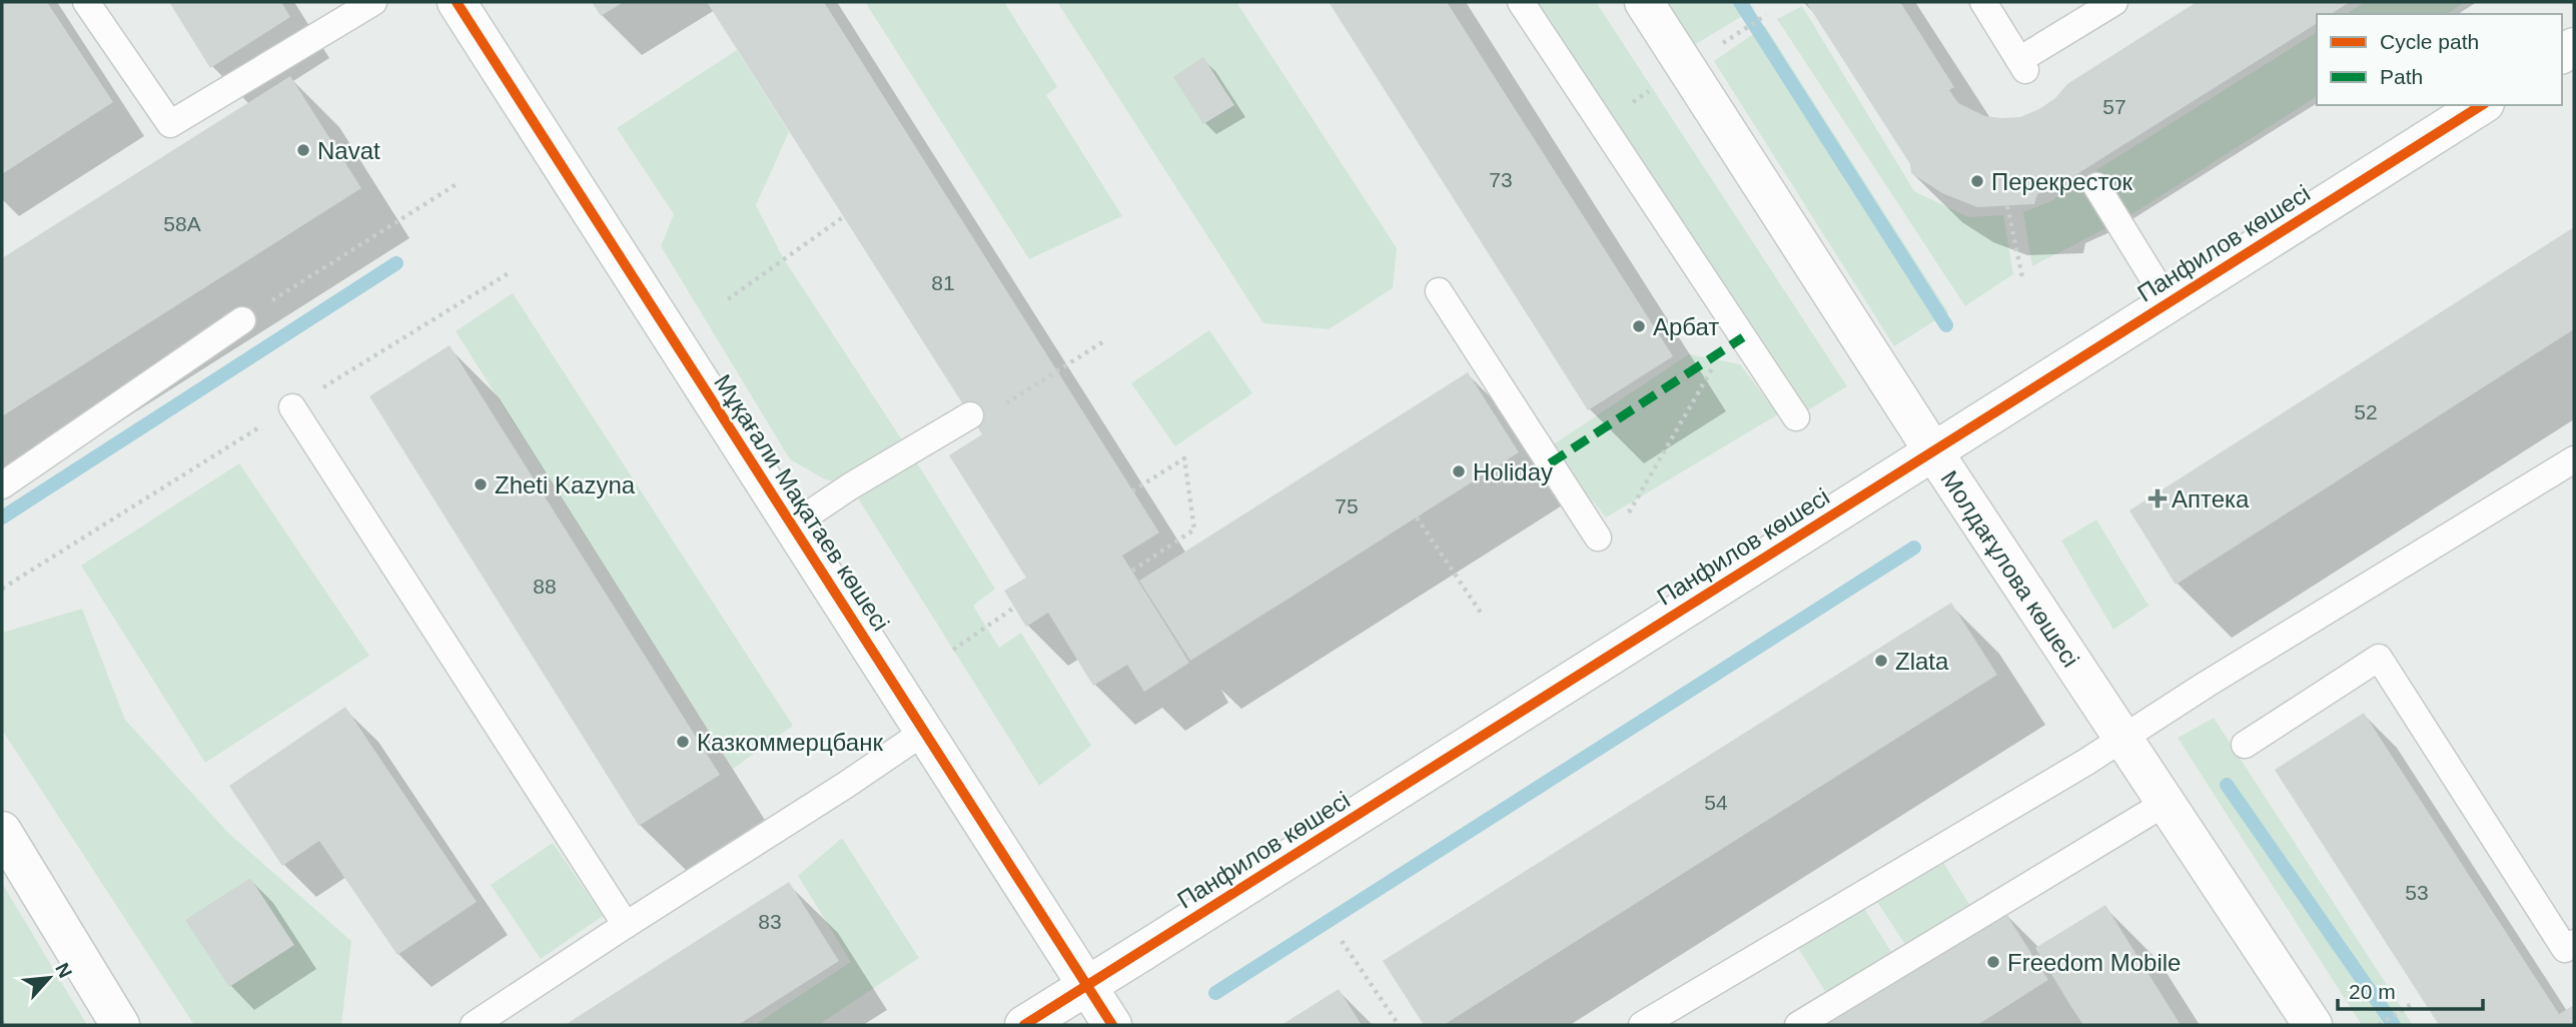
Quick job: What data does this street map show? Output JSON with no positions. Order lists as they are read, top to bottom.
{
  "streets": {
    "street": ["Панфилов көшесі", "Мұқағали Мақатаев көшесі", "Молдағұлова көшесі"]
  },
  "crossings": [
    ["Панфилов көшесі", "Мұқағали Мақатаев көшесі"],
    ["Панфилов көшесі", "Молдағұлова көшесі"]
  ],
  "places": {
    "other": [
      "Navat",
      "Перекресток",
      "Арбат",
      "Holiday",
      "Zheti Kazyna",
      "Zlata",
      "Казкоммерцбанк",
      "Freedom Mobile"
    ],
    "health": ["Аптека"]
  },
  "house_numbers": [
    "57",
    "73",
    "58А",
    "81",
    "52",
    "75",
    "88",
    "54",
    "53",
    "83"
  ],
  "legend": ["Cycle path", "Path"],
  "scale_bar": "20 m",
  "north": "top right"
}
